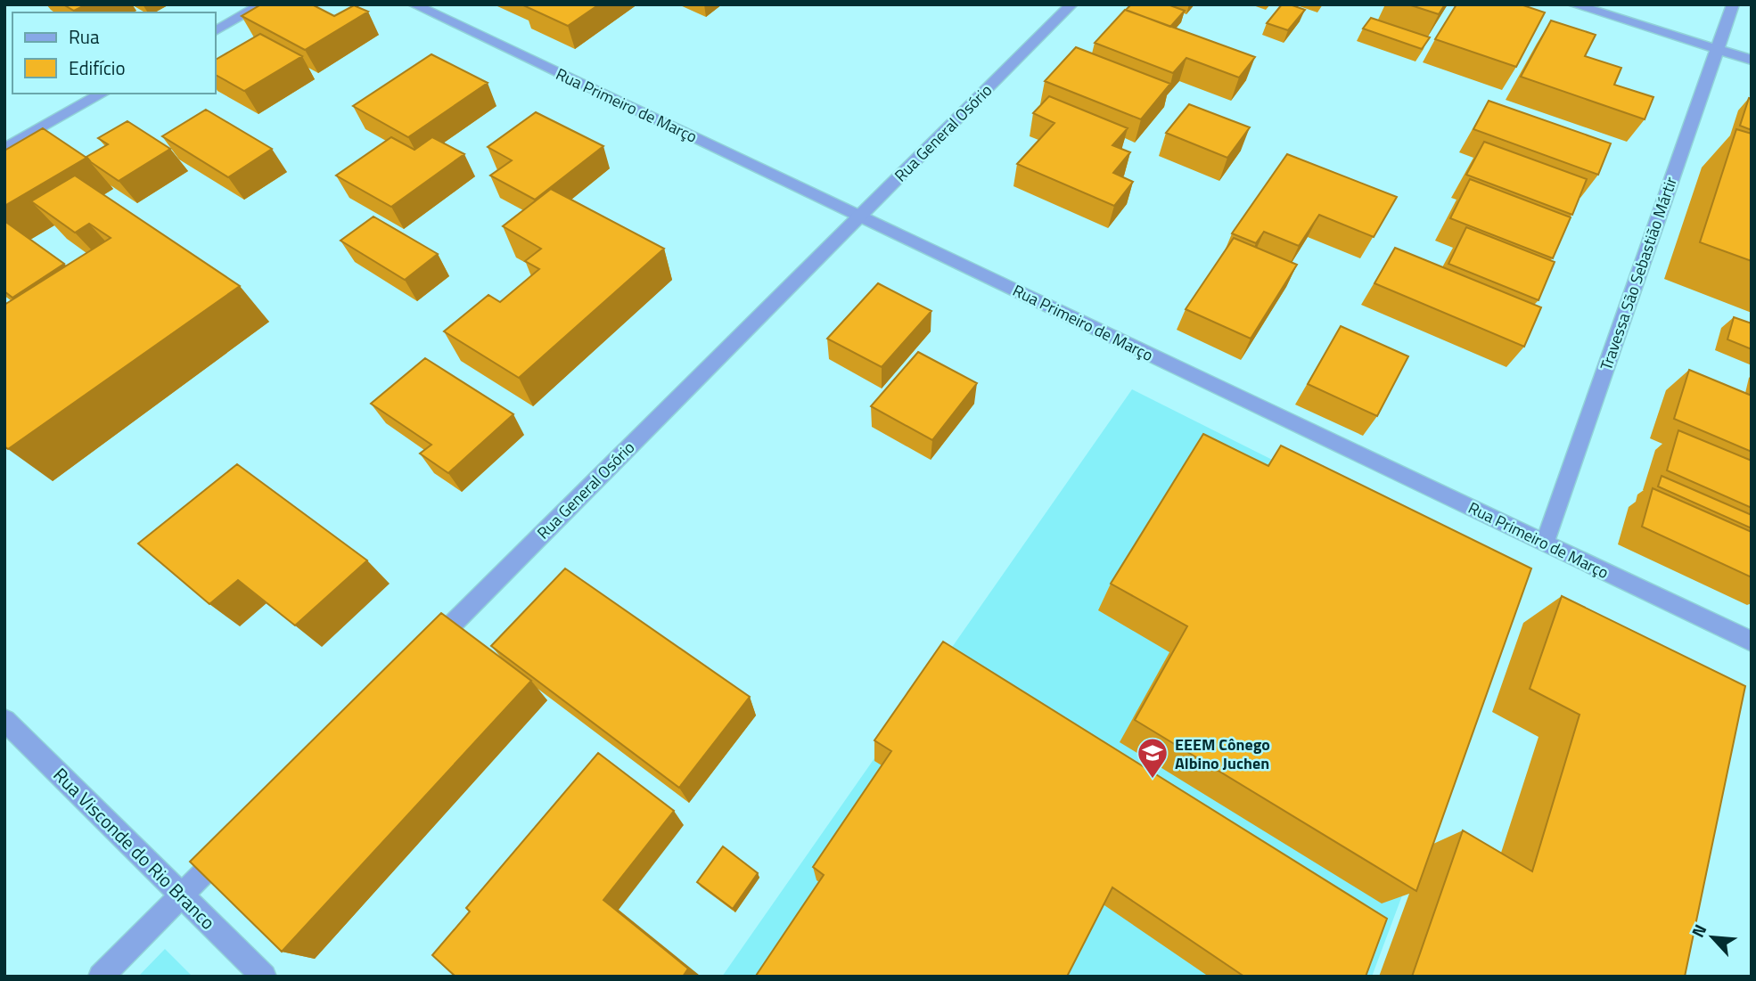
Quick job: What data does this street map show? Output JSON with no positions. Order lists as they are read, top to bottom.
{
  "streets": {
    "street": [
      "Rua Primeiro de Março",
      "Rua General Osório",
      "Travessa São Sebastião Mártir",
      "Rua Visconde do Rio Branco"
    ]
  },
  "crossings": [
    ["Rua Primeiro de Março", "Rua General Osório"],
    ["Rua Primeiro de Março", "Travessa São Sebastião Mártir"]
  ],
  "places": {
    "school or university": ["EEEM Cônego Albino Juchen"]
  },
  "legend": ["Rua", "Edifício"],
  "north": "top left"
}
